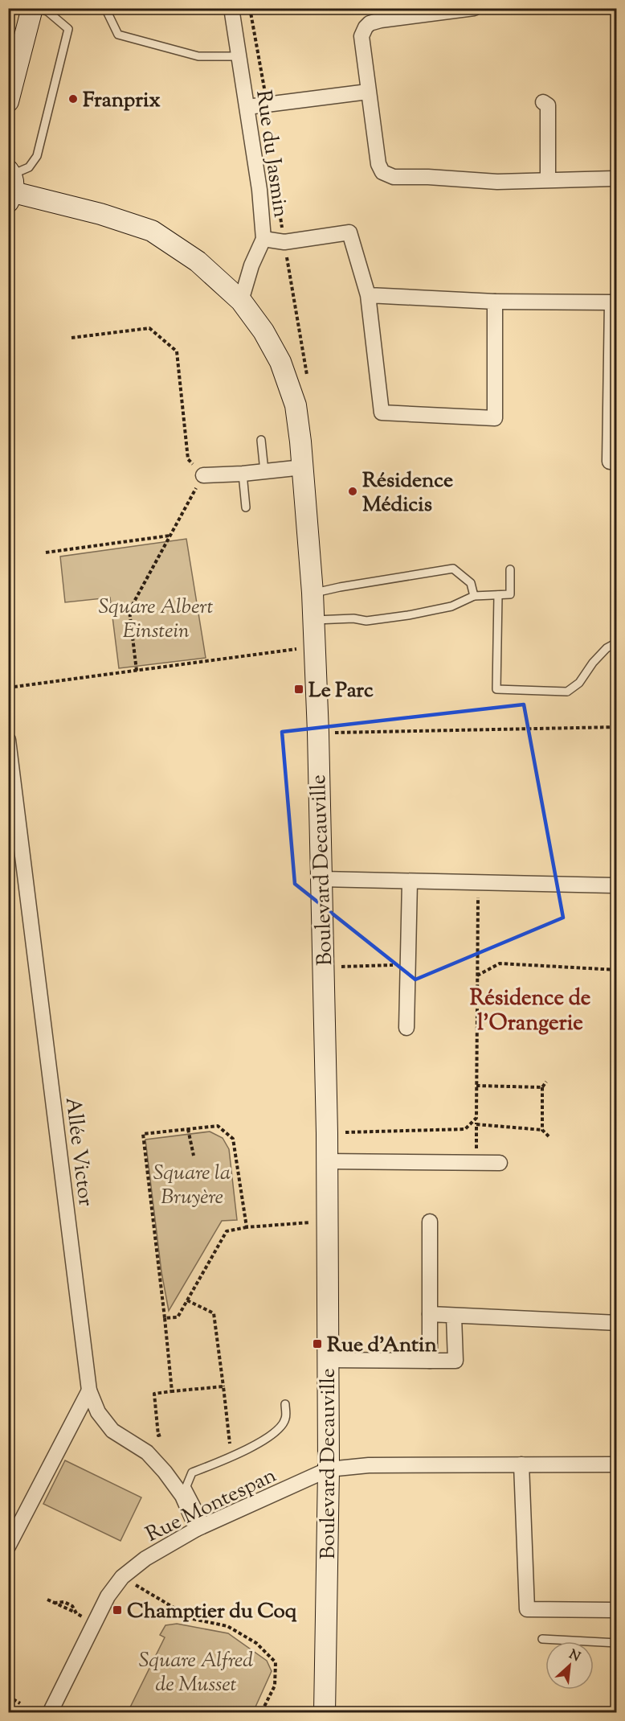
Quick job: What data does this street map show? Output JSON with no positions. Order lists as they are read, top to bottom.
{
  "streets": {
    "street": [
      "Rue du Jasmin",
      "Boulevard Decauville",
      "Allée Victor",
      "Rue Montespan"
    ]
  },
  "crossings": [
    ["Rue du Jasmin", "Boulevard Decauville"],
    ["Boulevard Decauville", "Rue Montespan"],
    ["Allée Victor", "Rue Montespan"]
  ],
  "districts": ["Résidence de l'Orangerie"],
  "parks": ["Square Albert Einstein", "Square la Bruyère", "Square Alfred de Musset"],
  "places": {
    "other": ["Franprix", "Résidence Médicis"],
    "transit": ["Le Parc", "Rue d'Antin", "Champtier du Coq"]
  },
  "north": "top right"
}
